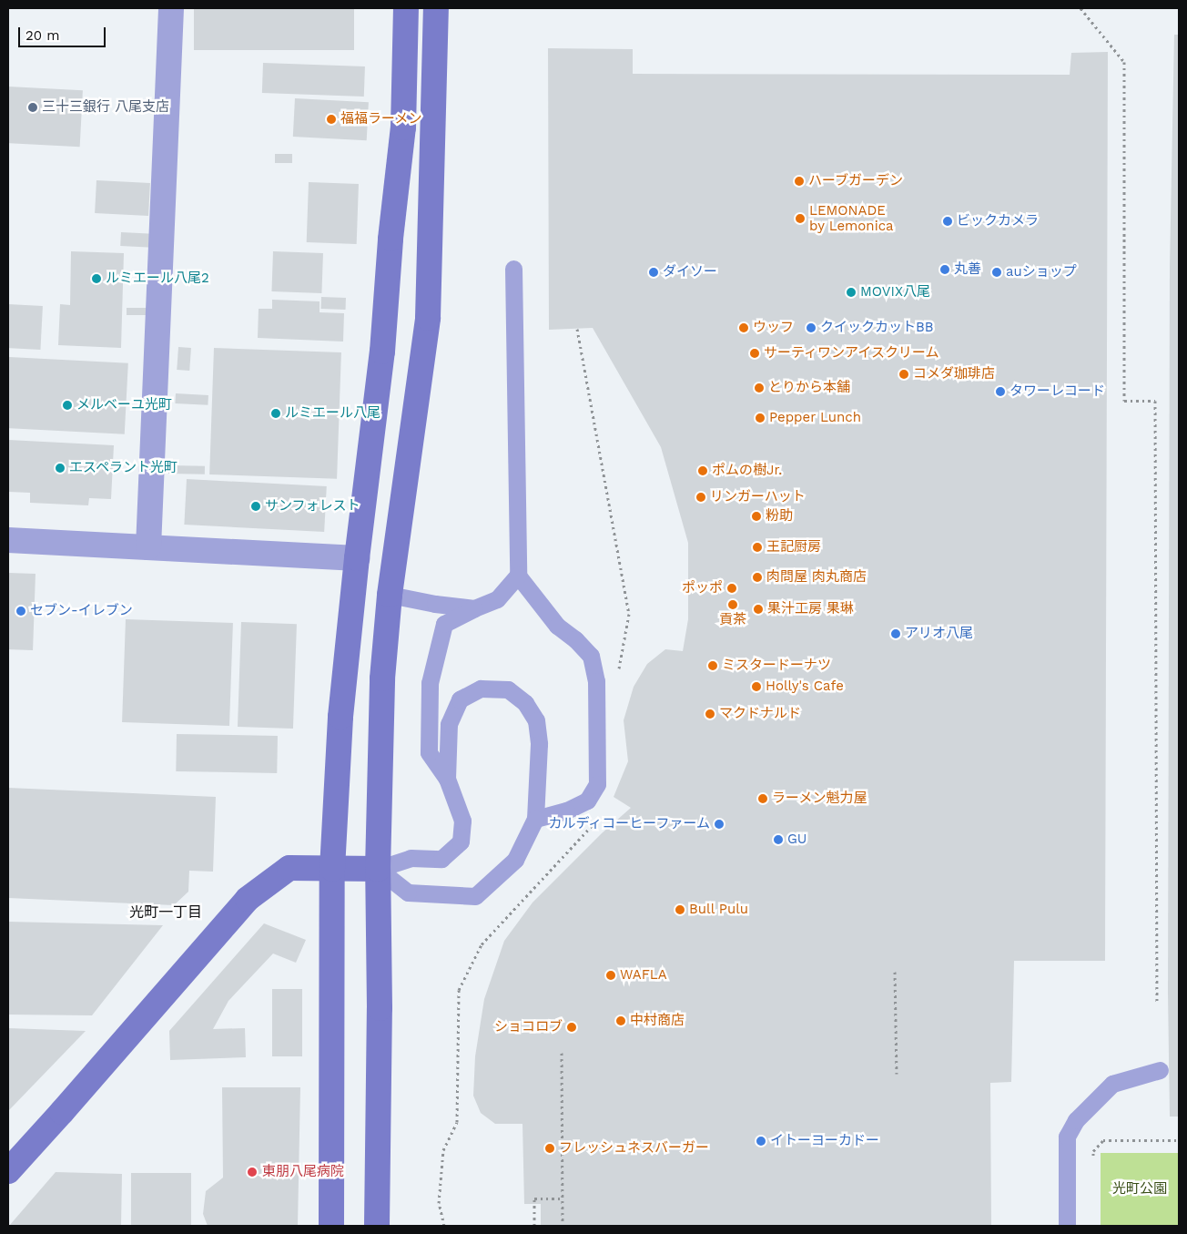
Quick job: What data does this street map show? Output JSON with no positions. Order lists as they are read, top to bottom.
{
  "districts": ["光町一丁目"],
  "parks": ["光町公園"],
  "places": [
    "三十三銀行 八尾支店",
    "福福ラーメン",
    "ハーブガーデン",
    "LEMONADE by Lemonica",
    "ビックカメラ",
    "丸善",
    "ダイソー",
    "auショップ",
    "ルミエール八尾2",
    "MOVIX八尾",
    "ウッフ",
    "クイックカットBB",
    "サーティワンアイスクリーム",
    "コメダ珈琲店",
    "とりから本舗",
    "タワーレコード",
    "メルベーユ光町",
    "ルミエール八尾",
    "Pepper Lunch",
    "エスペラント光町",
    "ポムの樹Jr.",
    "リンガーハット",
    "サンフォレスト",
    "粉助",
    "王記厨房",
    "肉問屋 肉丸商店",
    "ポッポ",
    "貢茶",
    "果汁工房 果琳",
    "セブン-イレブン",
    "アリオ八尾",
    "ミスタードーナツ",
    "Holly's Cafe",
    "マクドナルド",
    "ラーメン魁力屋",
    "カルディコーヒーファーム",
    "GU",
    "Bull Pulu",
    "WAFLA",
    "中村商店",
    "ショコロブ",
    "イトーヨーカドー",
    "フレッシュネスバーガー",
    "東朋八尾病院"
  ],
  "scale_bar": "20 m"
}
